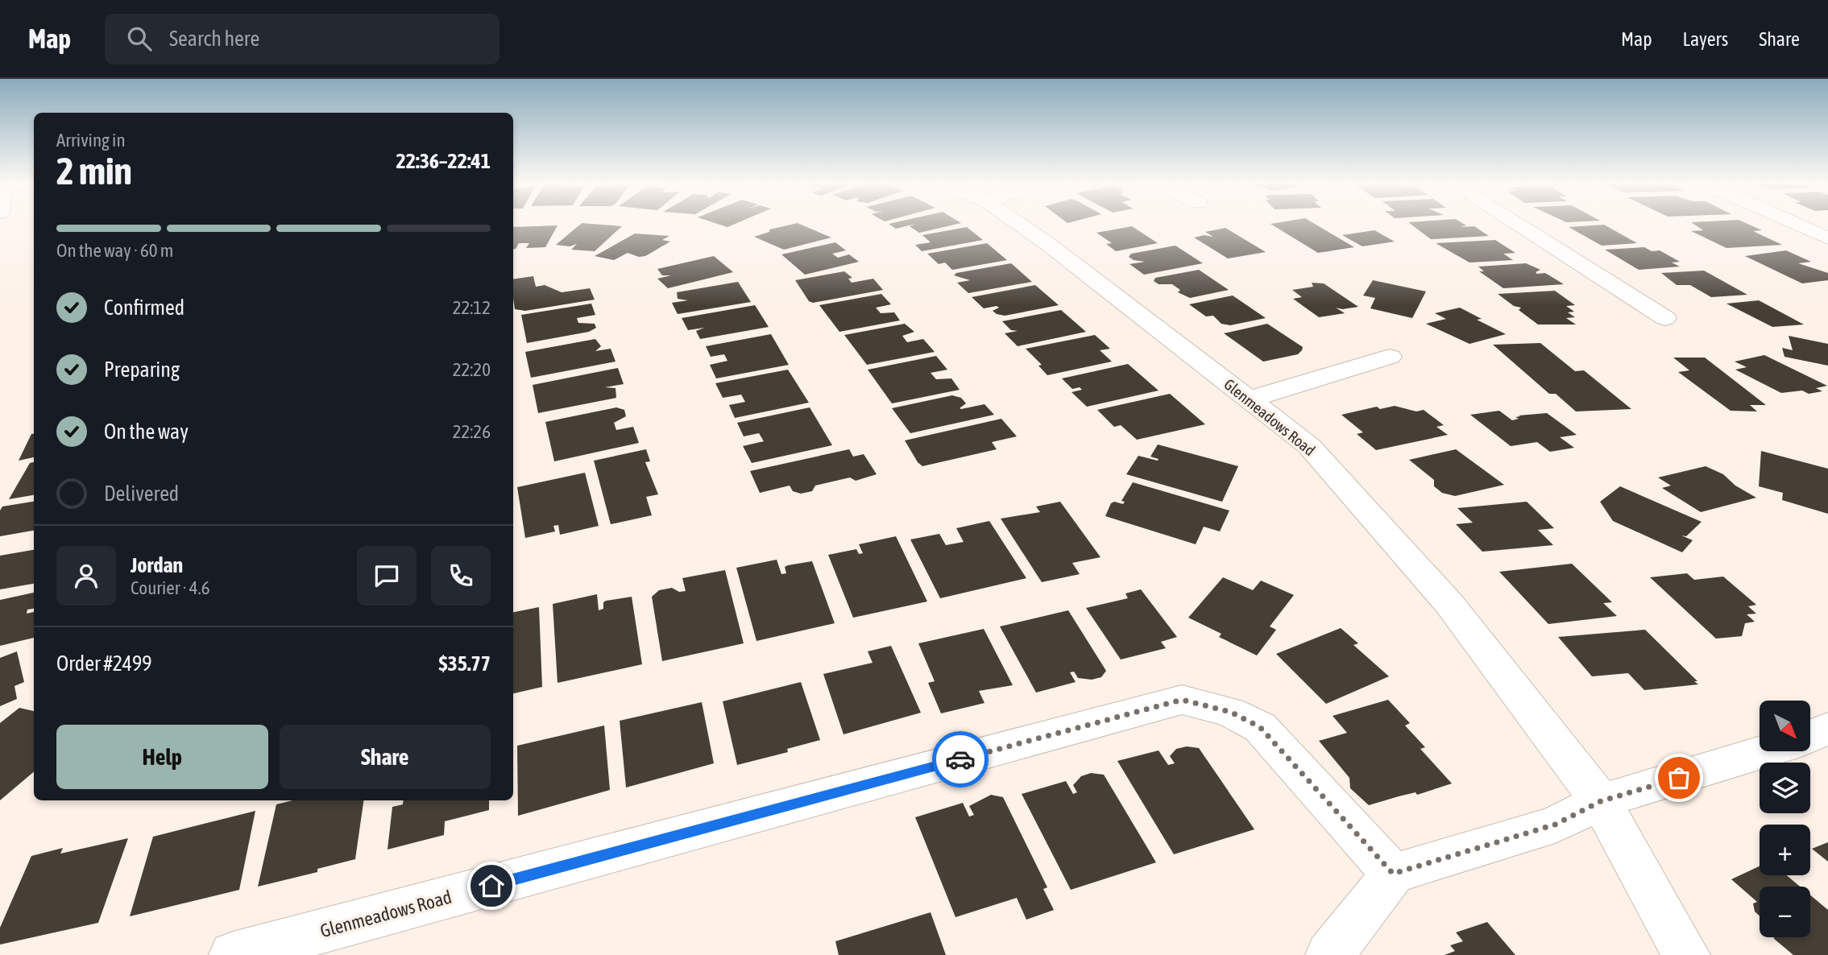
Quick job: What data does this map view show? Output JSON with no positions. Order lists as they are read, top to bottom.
{
  "streets": {
    "street": ["Glenmeadows Road"]
  },
  "north": "bottom right",
  "page": {
    "header": "Map",
    "search": "Search here",
    "nav": ["Map", "Layers", "Share"],
    "heading": ["2 min", "Arriving in", "22:36–22:41"],
    "panel": [
      "Jordan",
      "Courier · 4.6",
      "Order #2499",
      "$35.77"
    ],
    "bar": "On the way · 60 m",
    "list": [
      ["Confirmed", "22:12"],
      ["Preparing", "22:20"],
      ["On the way", "22:26"],
      "Delivered"
    ],
    "map_buttons": ["+", "−"],
    "buttons": ["Help", "Share"]
  }
}
